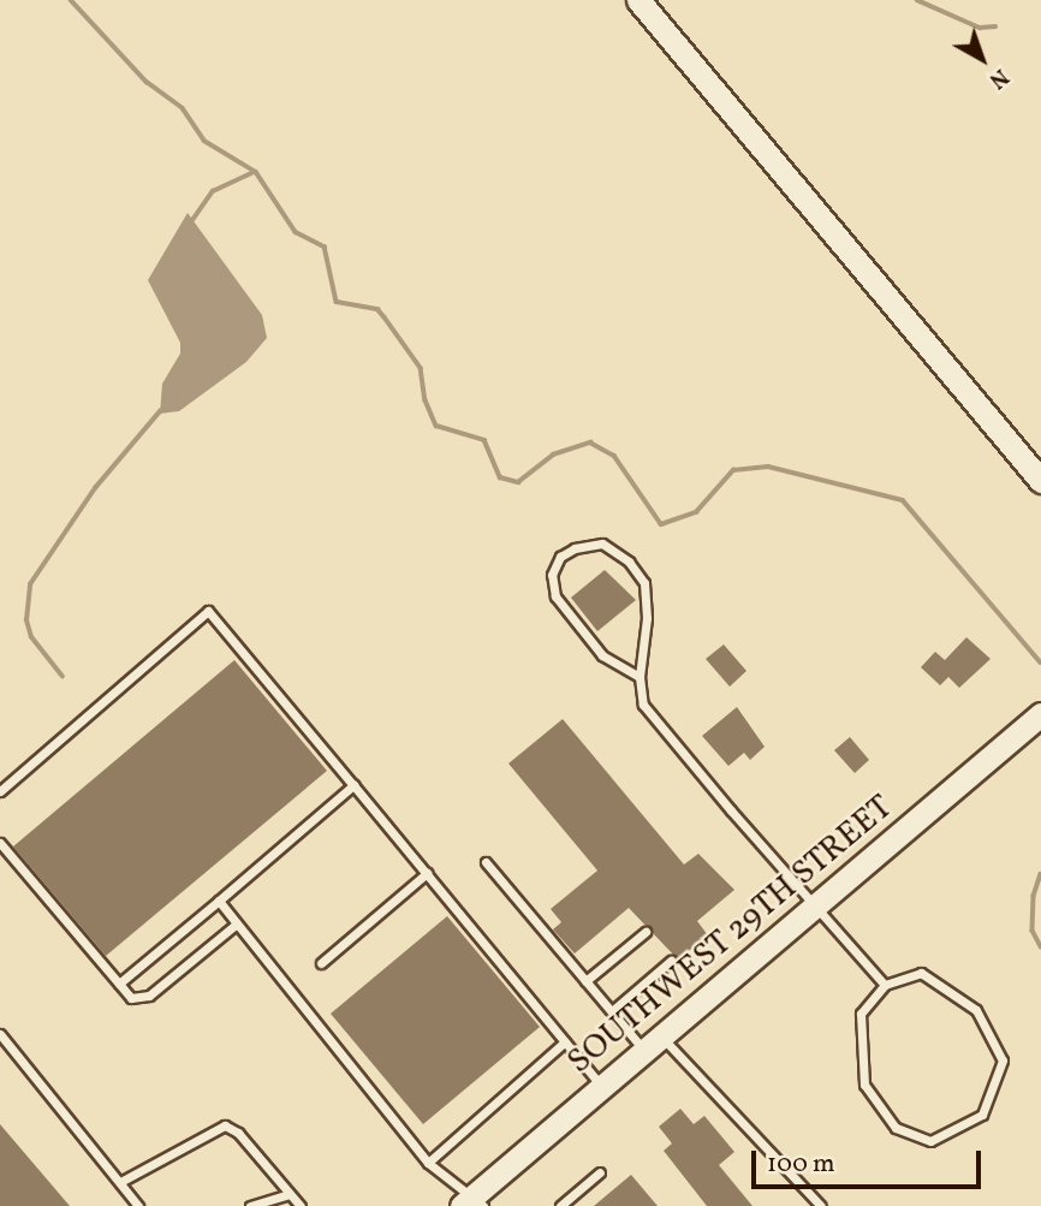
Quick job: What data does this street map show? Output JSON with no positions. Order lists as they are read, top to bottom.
{
  "streets": {
    "street": ["SOUTHWEST 29TH STREET"]
  },
  "scale_bar": "100 m",
  "north": "bottom right"
}
